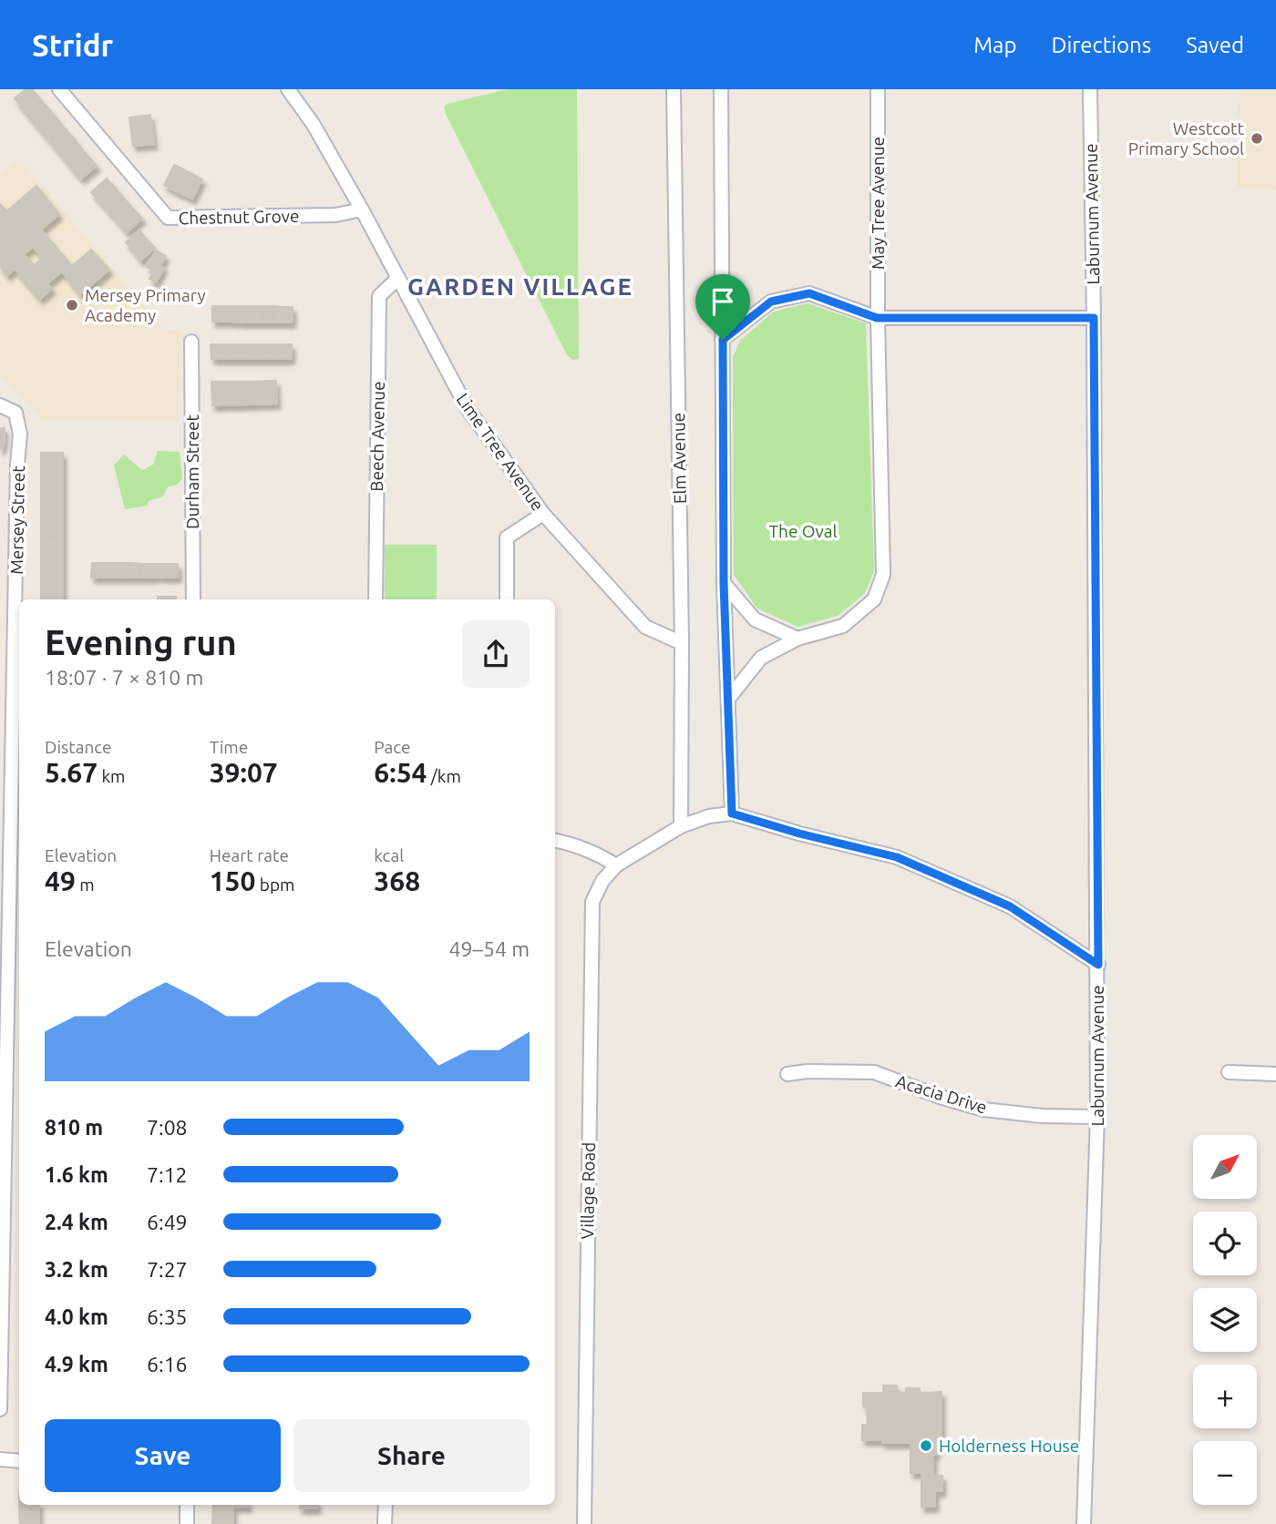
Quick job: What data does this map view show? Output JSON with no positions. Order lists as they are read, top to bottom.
{
  "streets": {
    "street": [
      "May Tree Avenue",
      "Laburnum Avenue",
      "Chestnut Grove",
      "Beech Avenue",
      "Lime Tree Avenue",
      "Elm Avenue",
      "Durham Street",
      "Mersey Street",
      "Acacia Drive",
      "Village Road"
    ]
  },
  "crossings": [
    ["Laburnum Avenue", "Acacia Drive"],
    ["Chestnut Grove", "Lime Tree Avenue"],
    ["Beech Avenue", "Lime Tree Avenue"],
    ["Lime Tree Avenue", "Elm Avenue"]
  ],
  "districts": ["GARDEN VILLAGE"],
  "parks": ["The Oval"],
  "places": ["Westcott Primary School", "Mersey Primary Academy", "Holderness House"],
  "north": "top right",
  "page": {
    "header": "Stridr",
    "nav": ["Map", "Directions", "Saved"],
    "heading": ["Evening run", "18:07 · 7 × 810 m"],
    "stats": [
      ["Distance", "5.67 km"],
      ["Time", "39:07"],
      ["Pace", "6:54 /km"],
      ["Elevation", "49 m"],
      ["Heart rate", "150 bpm"],
      ["kcal", "368"]
    ],
    "chart": ["Elevation", "49–54 m"],
    "list": [
      {
        "name": "810 m",
        "note": "7:08"
      },
      {
        "name": "1.6 km",
        "note": "7:12"
      },
      {
        "name": "2.4 km",
        "note": "6:49"
      },
      {
        "name": "3.2 km",
        "note": "7:27"
      },
      {
        "name": "4.0 km",
        "note": "6:35"
      },
      {
        "name": "4.9 km",
        "note": "6:16"
      }
    ],
    "map_buttons": ["+", "−"],
    "buttons": ["Save", "Share"]
  }
}
